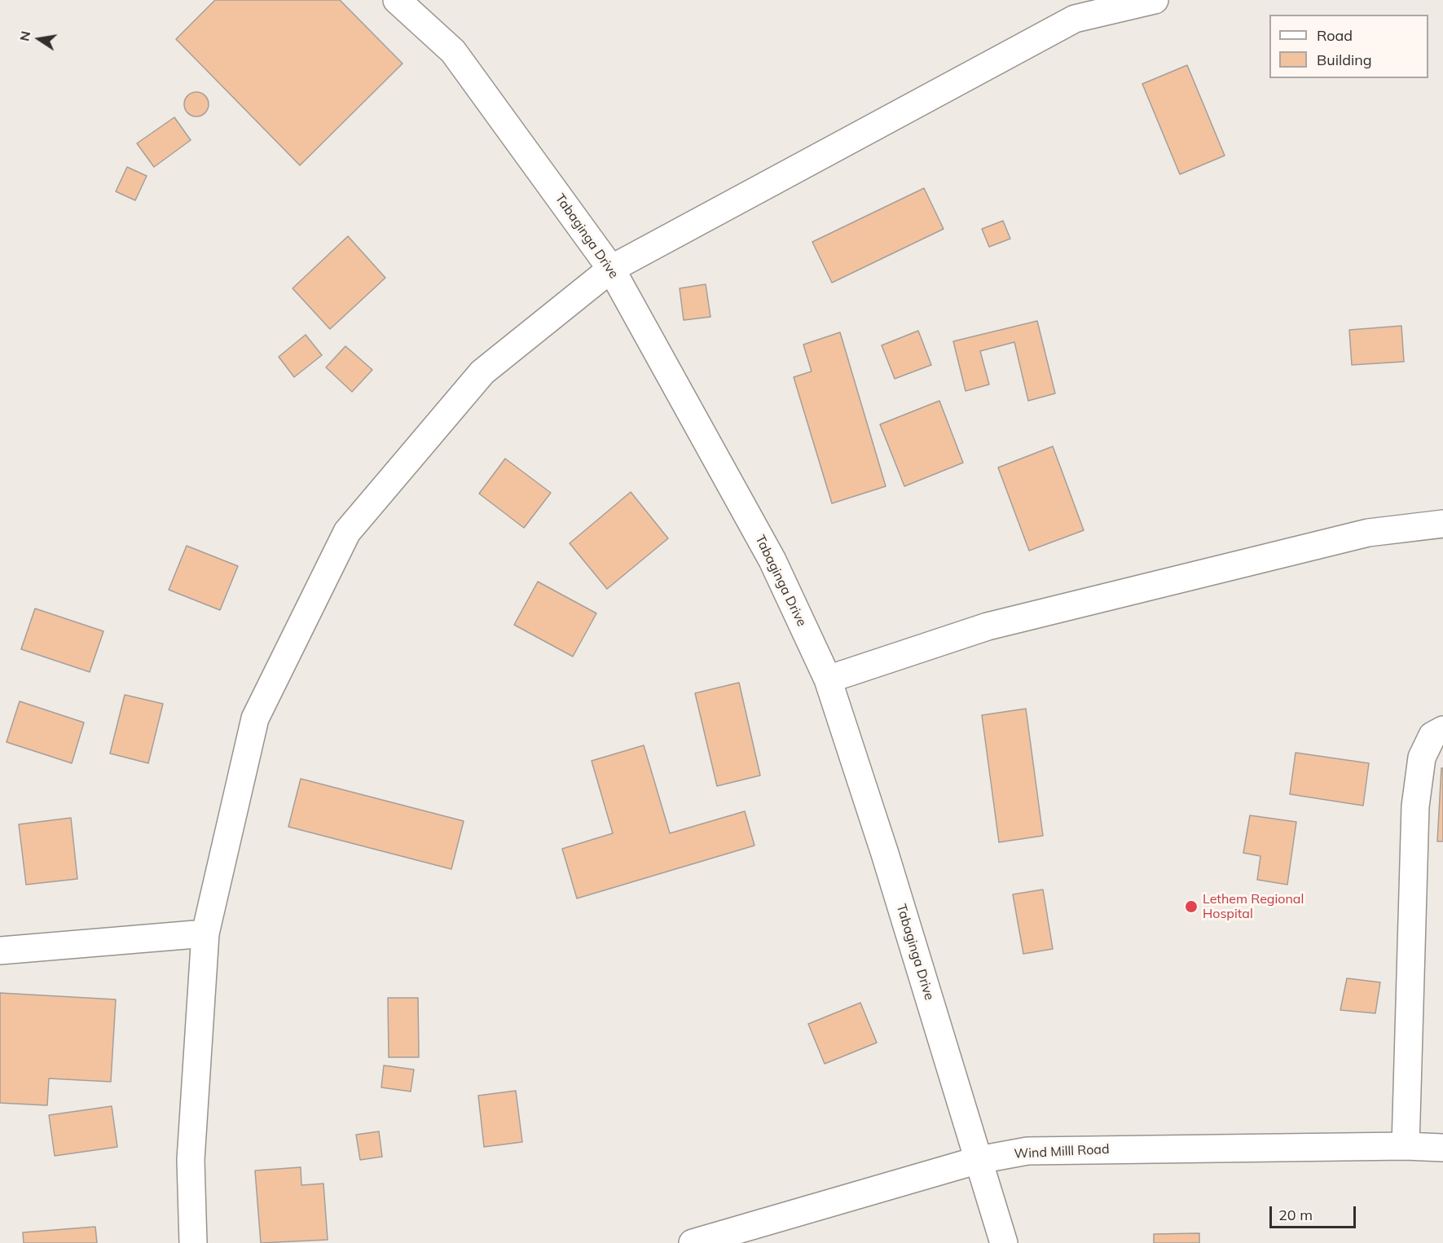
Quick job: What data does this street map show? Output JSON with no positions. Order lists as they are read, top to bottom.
{
  "streets": {
    "street": ["Tabaginga Drive", "Wind Milll Road"]
  },
  "crossings": [
    ["Tabaginga Drive", "Wind Milll Road"]
  ],
  "places": ["Lethem Regional Hospital"],
  "legend": ["Road", "Building"],
  "scale_bar": "20 m",
  "north": "left"
}
